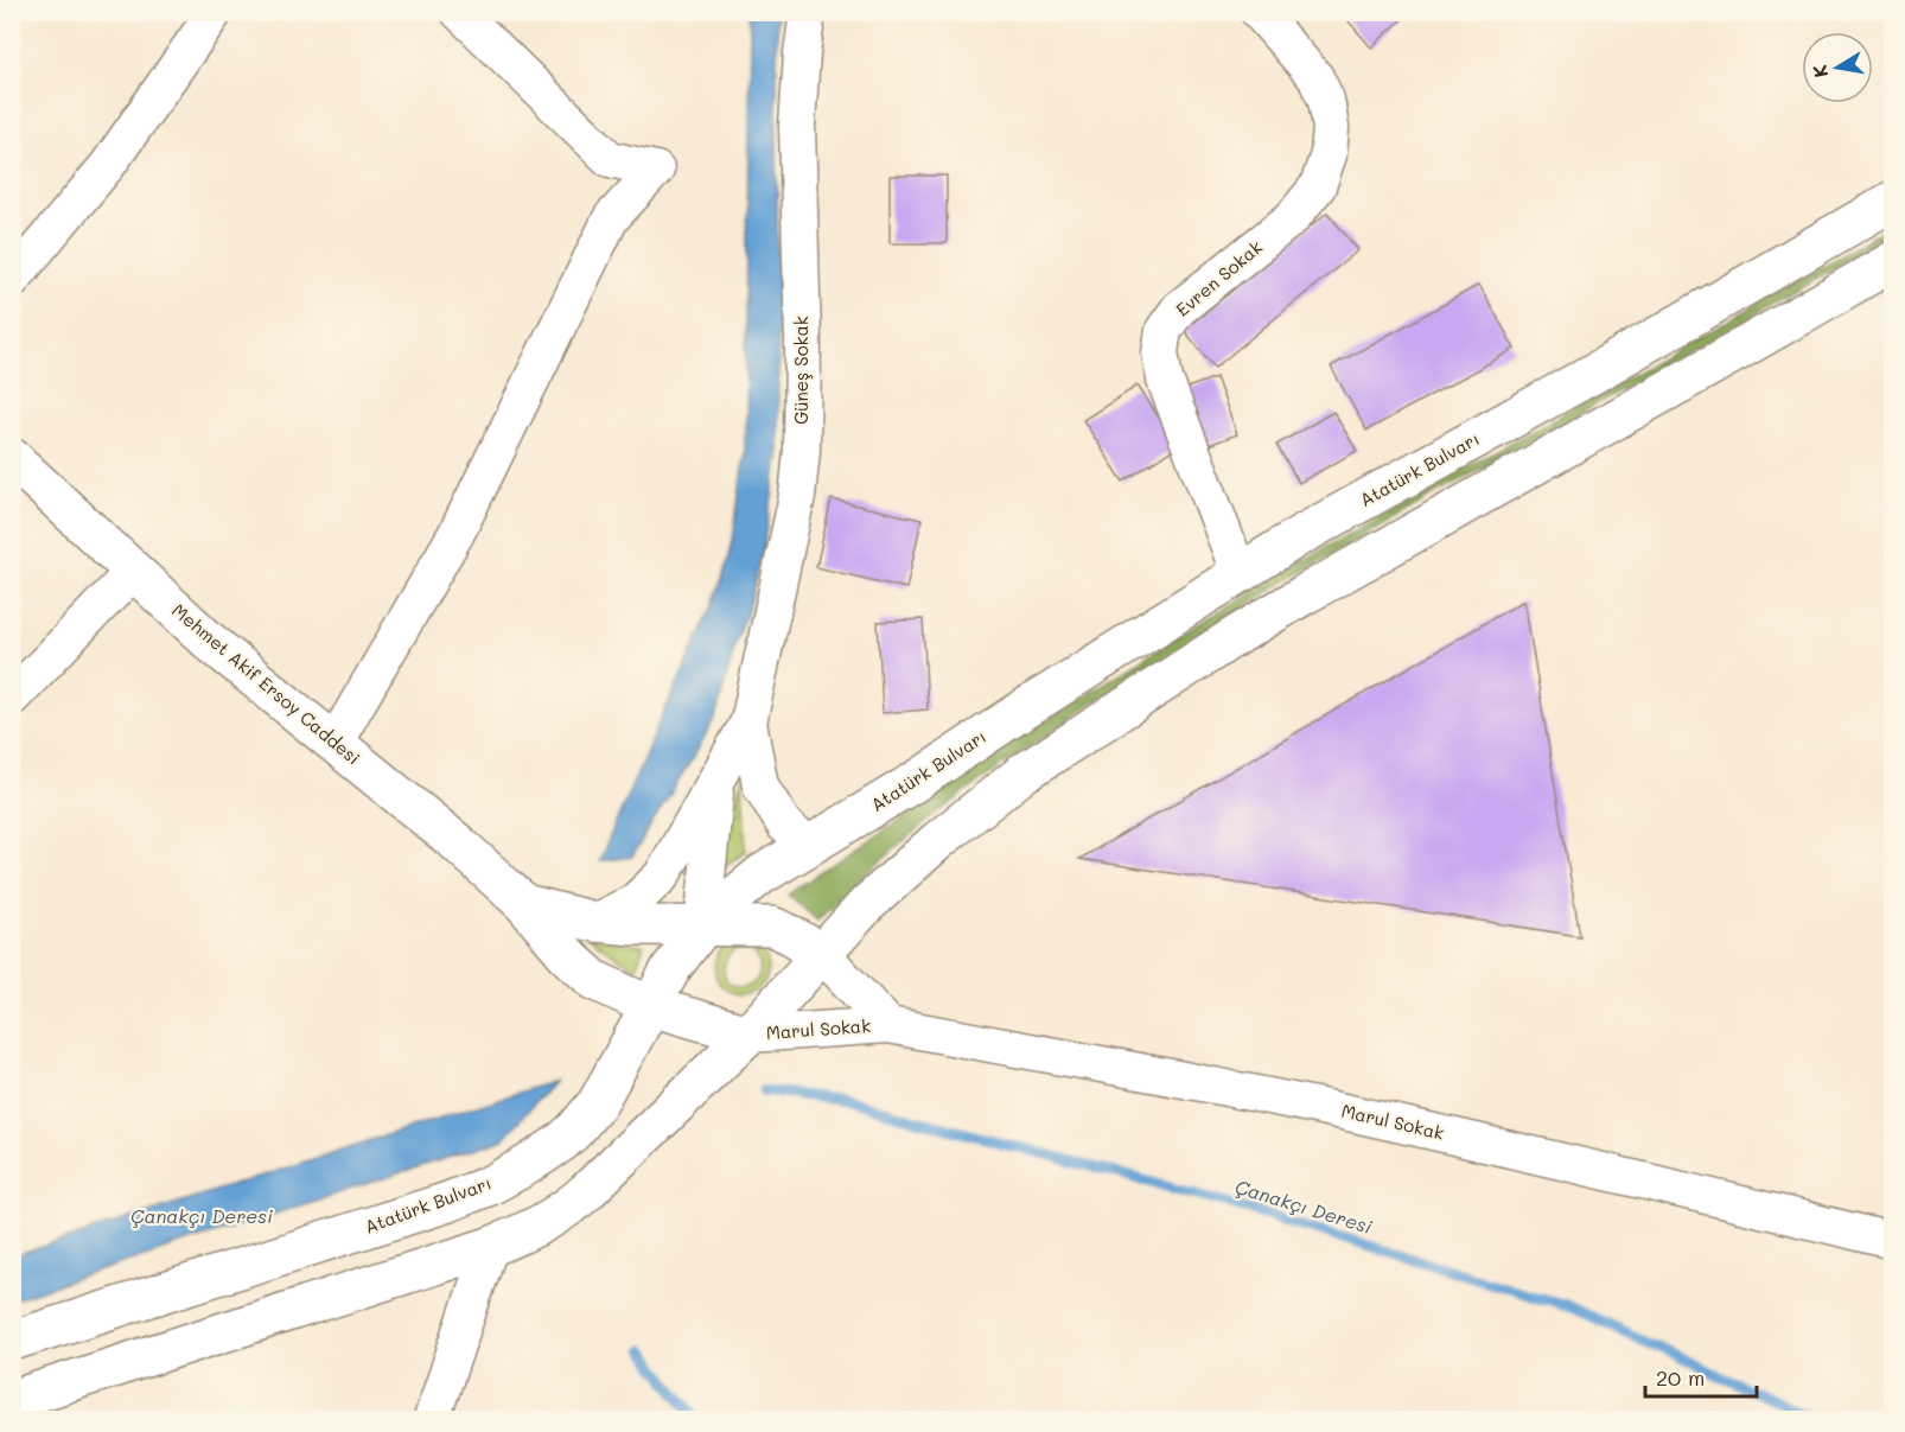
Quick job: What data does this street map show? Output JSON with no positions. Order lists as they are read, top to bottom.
{
  "streets": {
    "main road": ["Atatürk Bulvarı", "Mehmet Akif Ersoy Caddesi"],
    "street": ["Evren Sokak", "Güneş Sokak", "Marul Sokak"]
  },
  "crossings": [
    ["Evren Sokak", "Atatürk Bulvarı"],
    ["Güneş Sokak", "Atatürk Bulvarı"],
    ["Güneş Sokak", "Mehmet Akif Ersoy Caddesi"],
    ["Atatürk Bulvarı", "Mehmet Akif Ersoy Caddesi"],
    ["Mehmet Akif Ersoy Caddesi", "Marul Sokak"]
  ],
  "water": ["Çanakçı Deresi"],
  "scale_bar": "20 m",
  "north": "left"
}
